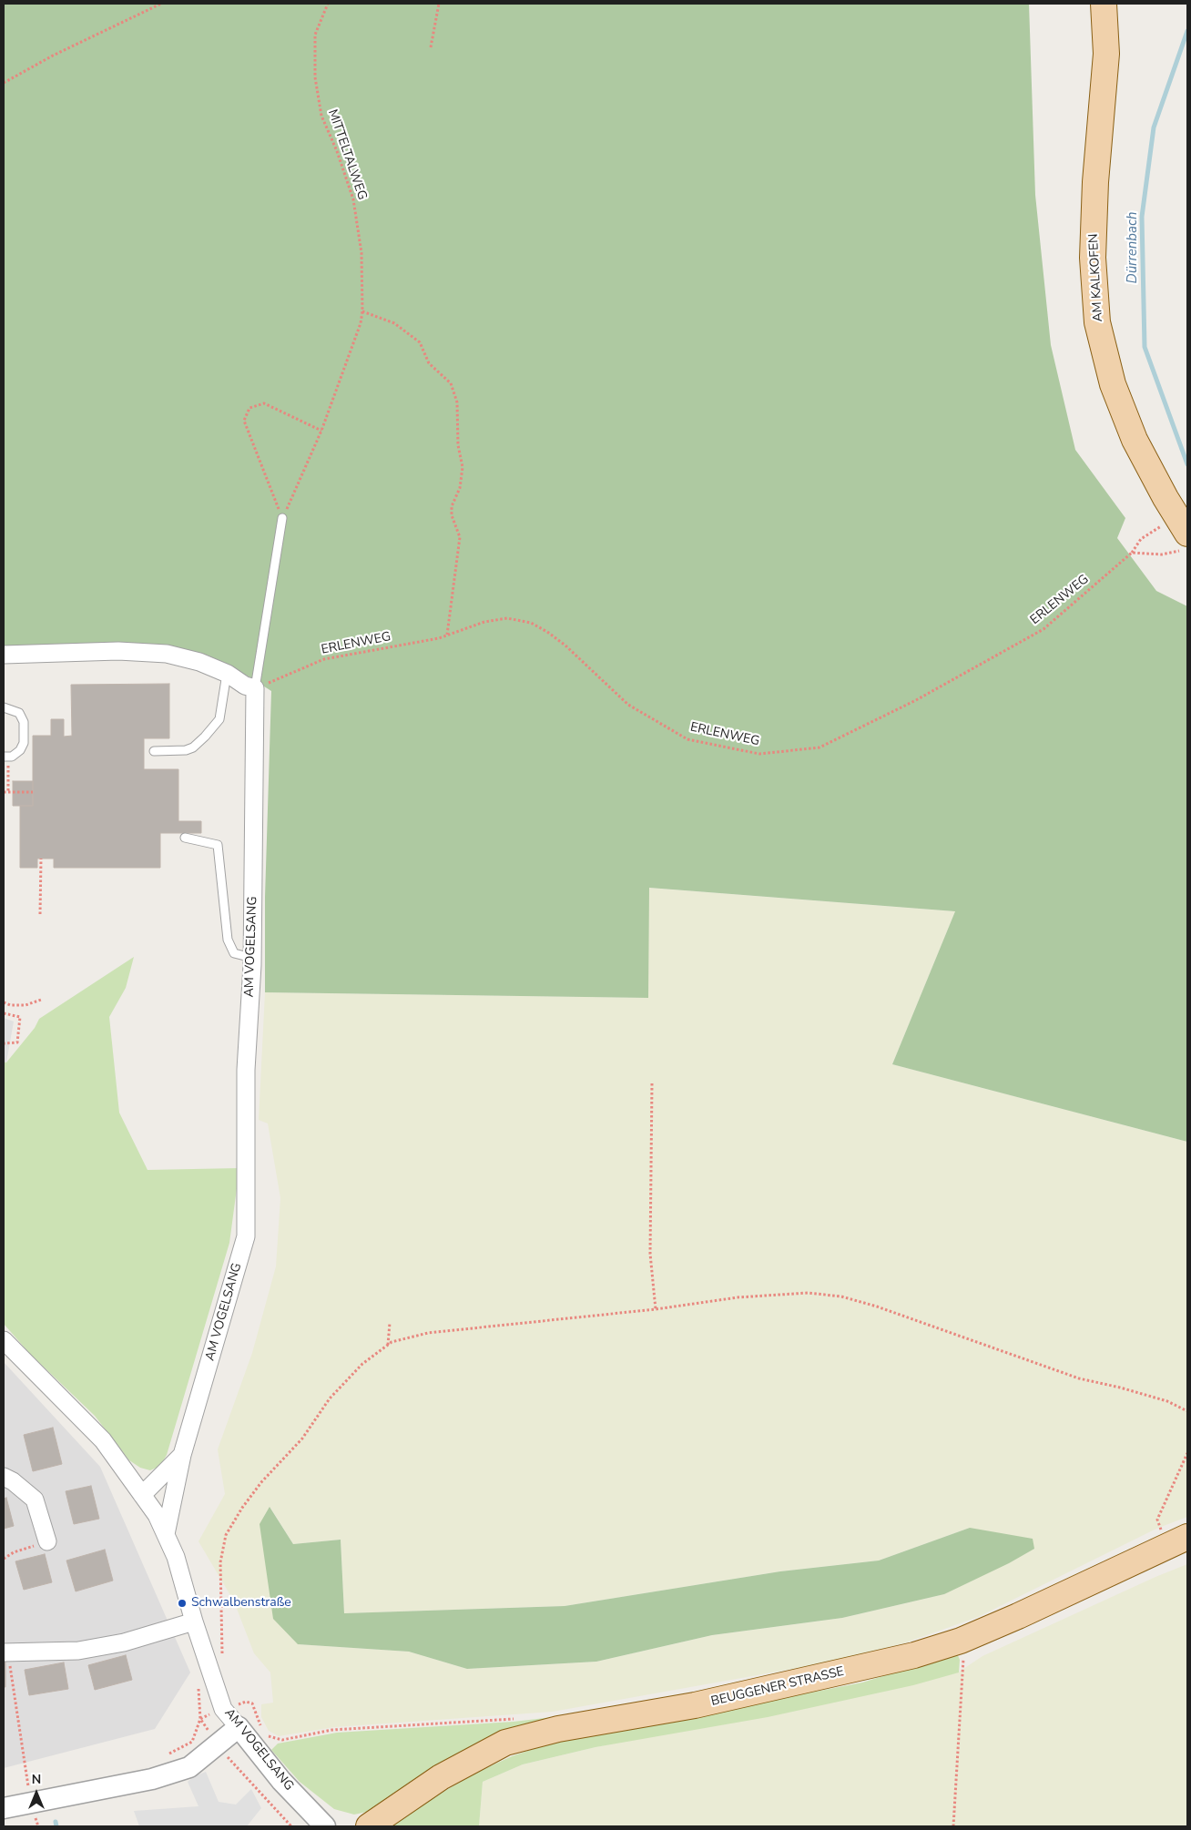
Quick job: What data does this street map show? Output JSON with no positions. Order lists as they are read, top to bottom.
{
  "streets": {
    "main road": ["AM KALKOFEN", "BEUGGENER STRASSE"],
    "street": ["AM VOGELSANG"],
    "path": ["MITTELTALWEG", "ERLENWEG"]
  },
  "crossings": [
    ["AM KALKOFEN", "ERLENWEG"],
    ["ERLENWEG", "AM VOGELSANG"]
  ],
  "water": ["Dürrenbach"],
  "places": ["Schwalbenstraße"],
  "north": "top"
}
